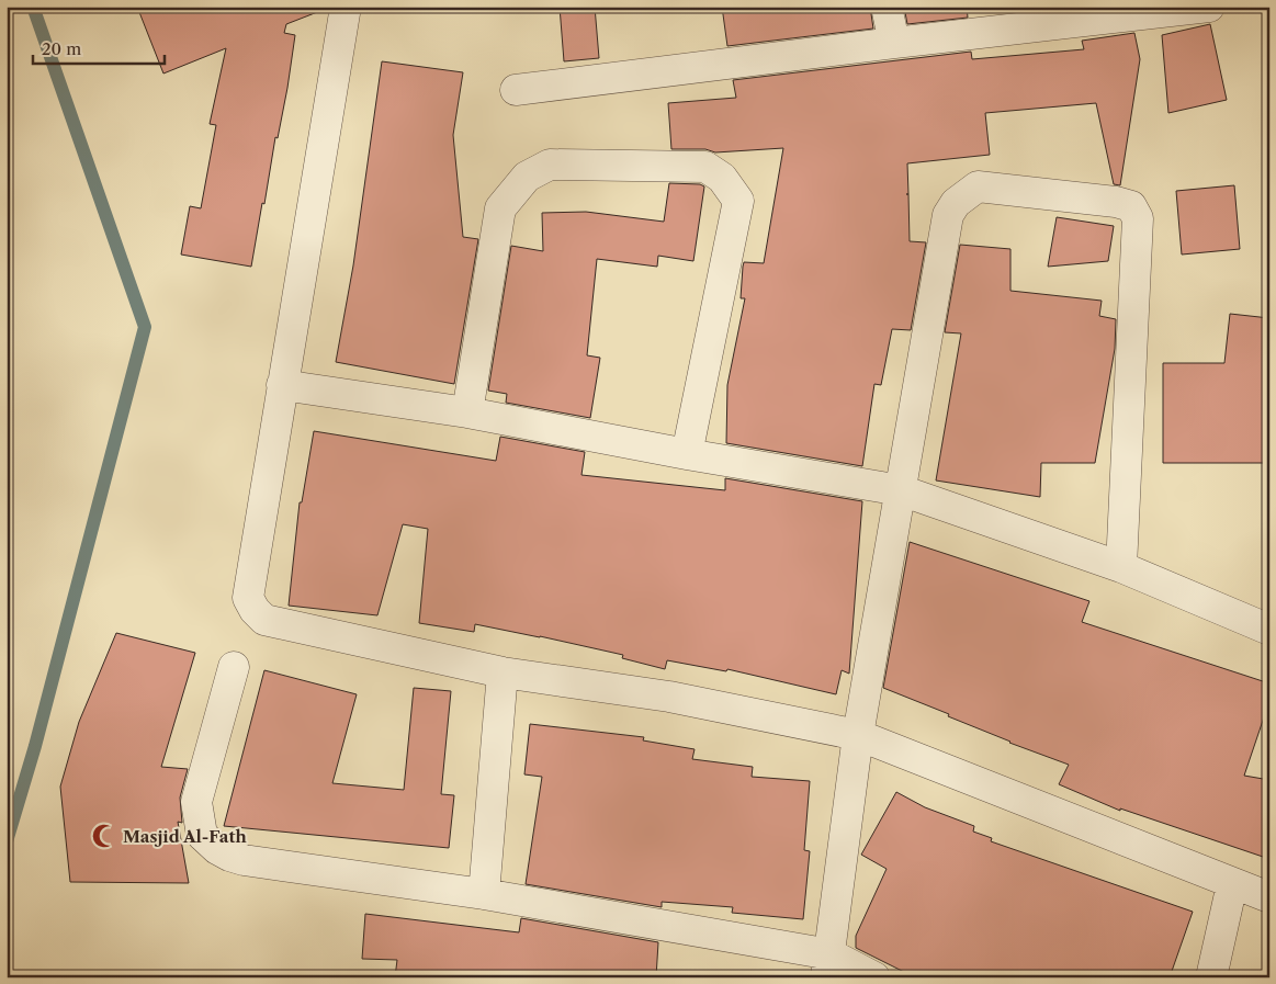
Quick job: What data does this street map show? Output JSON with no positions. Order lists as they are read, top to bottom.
{
  "places": {
    "mosque": ["Masjid Al-Fath"]
  },
  "scale_bar": "20 m"
}
